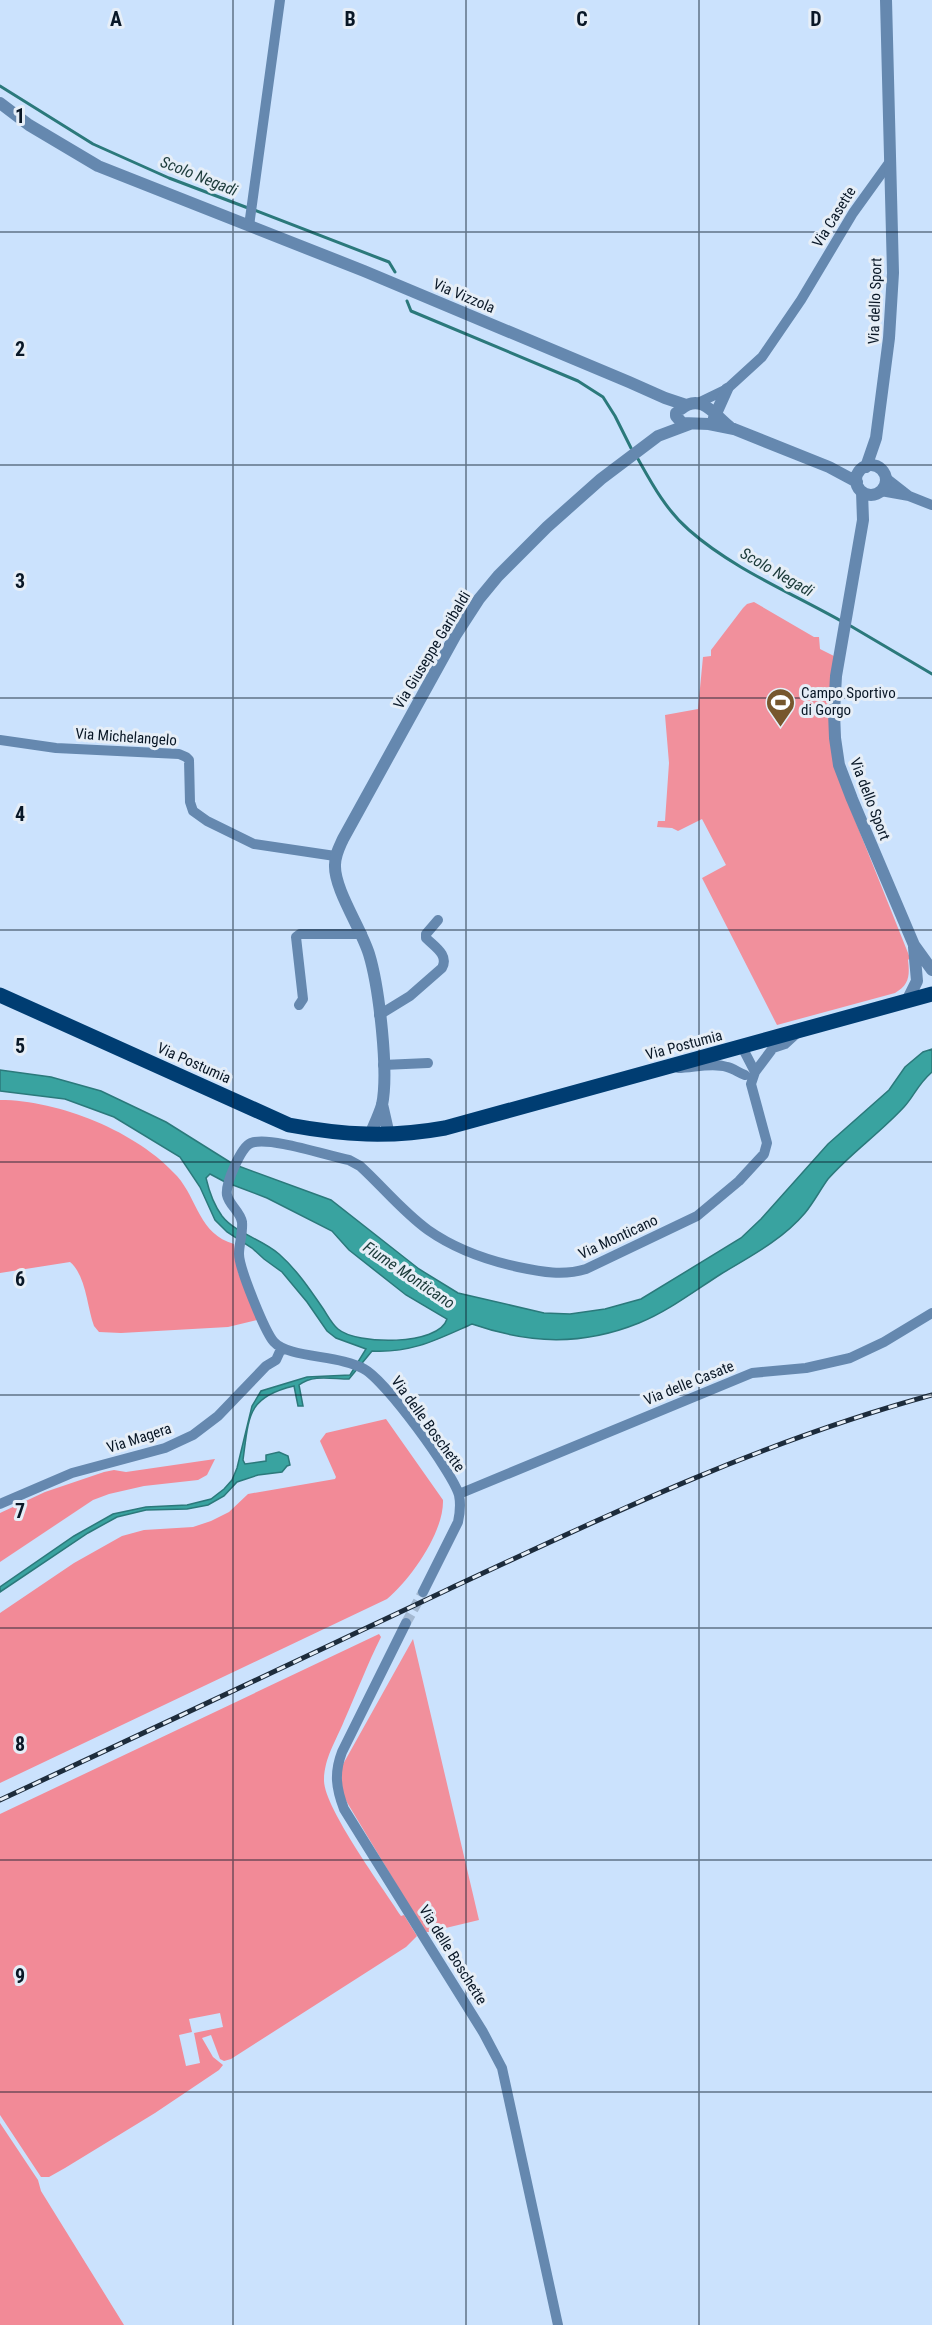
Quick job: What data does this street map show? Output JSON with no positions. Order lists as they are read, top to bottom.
{
  "streets": {
    "main road": ["Via Postumia"],
    "street": [
      "Via Casette",
      "Via Vizzola",
      "Via dello Sport",
      "Via Giuseppe Garibaldi",
      "Via Michelangelo",
      "Via Monticano",
      "Via delle Casate",
      "Via delle Boschette",
      "Via Magera"
    ]
  },
  "crossings": [
    ["Via Casette", "Via Vizzola"],
    ["Via Casette", "Via dello Sport"],
    ["Via Giuseppe Garibaldi", "Via Michelangelo"],
    ["Via Postumia", "Via Monticano"],
    ["Via delle Casate", "Via delle Boschette"],
    ["Via delle Boschette", "Via Magera"]
  ],
  "water": ["Scolo Negadi", "Fiume Monticano"],
  "places": {
    "sports": ["Campo Sportivo di Gorgo"]
  },
  "grid": {
    "columns": [
      "A",
      "B",
      "C",
      "D"
    ],
    "rows": [
      "1",
      "2",
      "3",
      "4",
      "5",
      "6",
      "7",
      "8",
      "9"
    ]
  }
}
